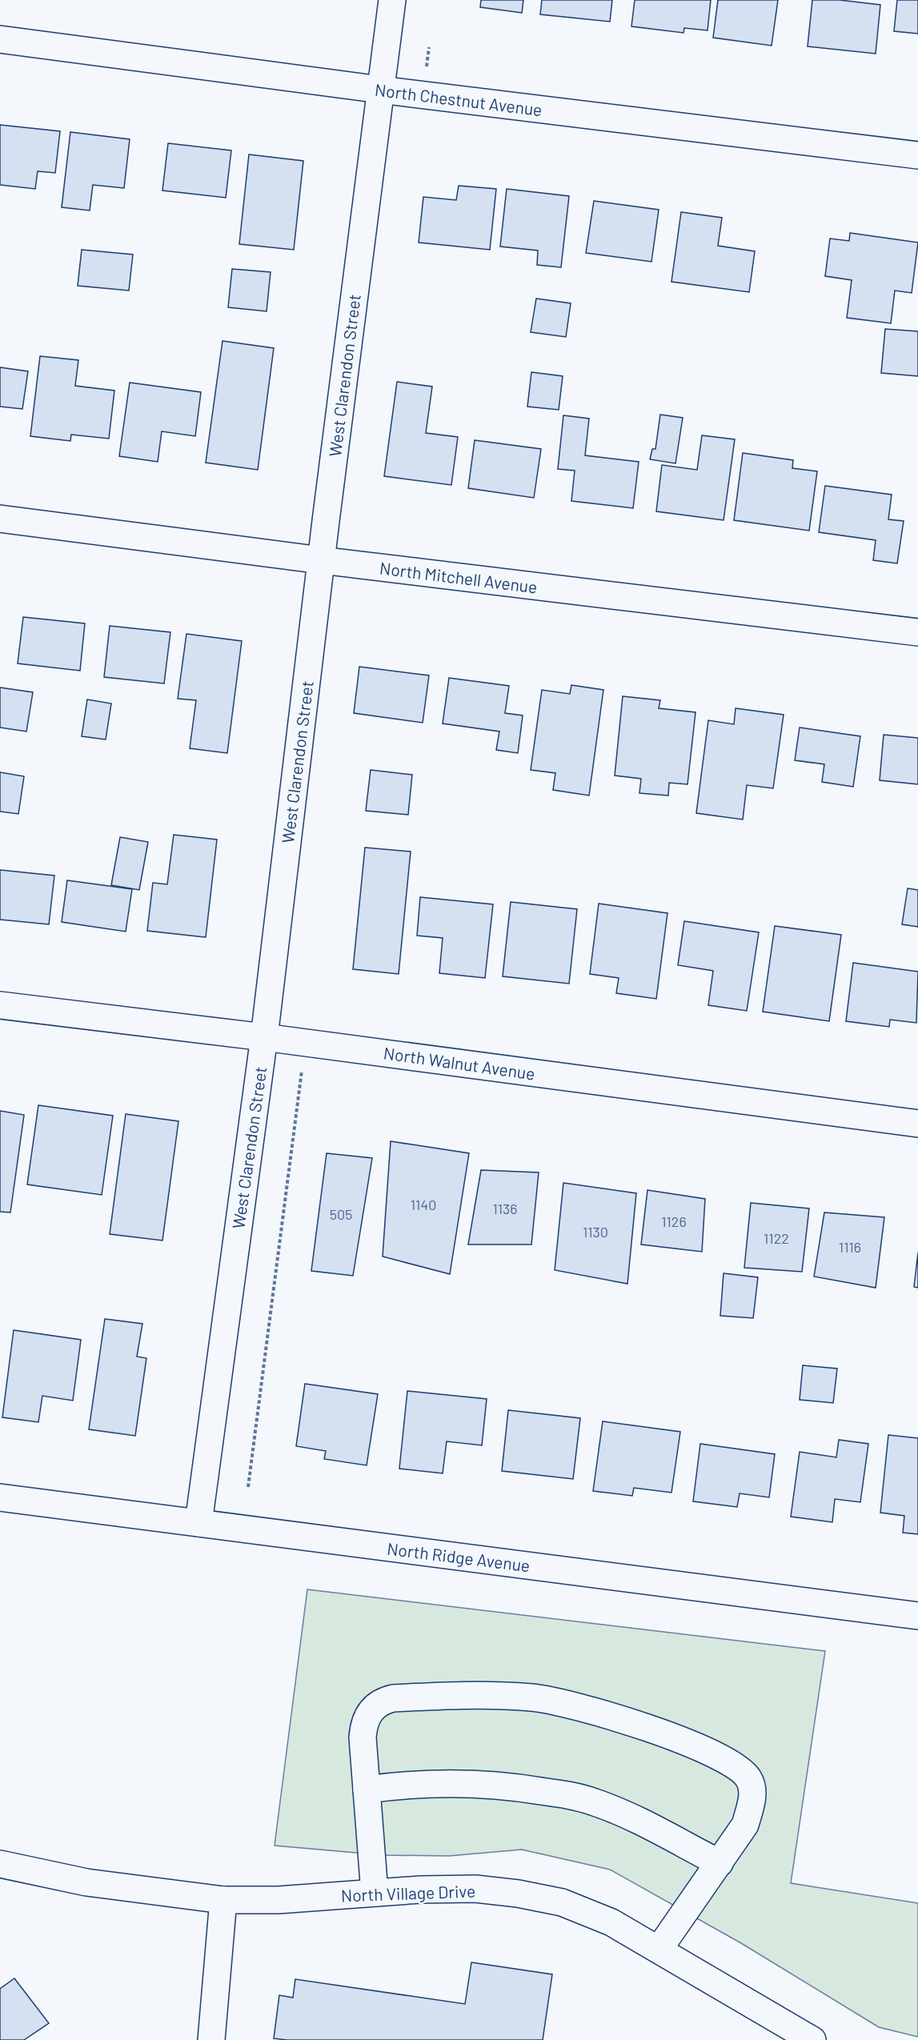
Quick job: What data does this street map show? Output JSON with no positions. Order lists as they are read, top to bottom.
{
  "streets": {
    "street": [
      "North Chestnut Avenue",
      "West Clarendon Street",
      "North Mitchell Avenue",
      "North Walnut Avenue",
      "North Ridge Avenue",
      "North Village Drive"
    ]
  },
  "crossings": [
    ["North Chestnut Avenue", "West Clarendon Street"],
    ["West Clarendon Street", "North Mitchell Avenue"],
    ["West Clarendon Street", "North Walnut Avenue"],
    ["West Clarendon Street", "North Ridge Avenue"]
  ],
  "house_numbers": [
    "1140",
    "1136",
    "505",
    "1126",
    "1130",
    "1122",
    "1116"
  ]
}
